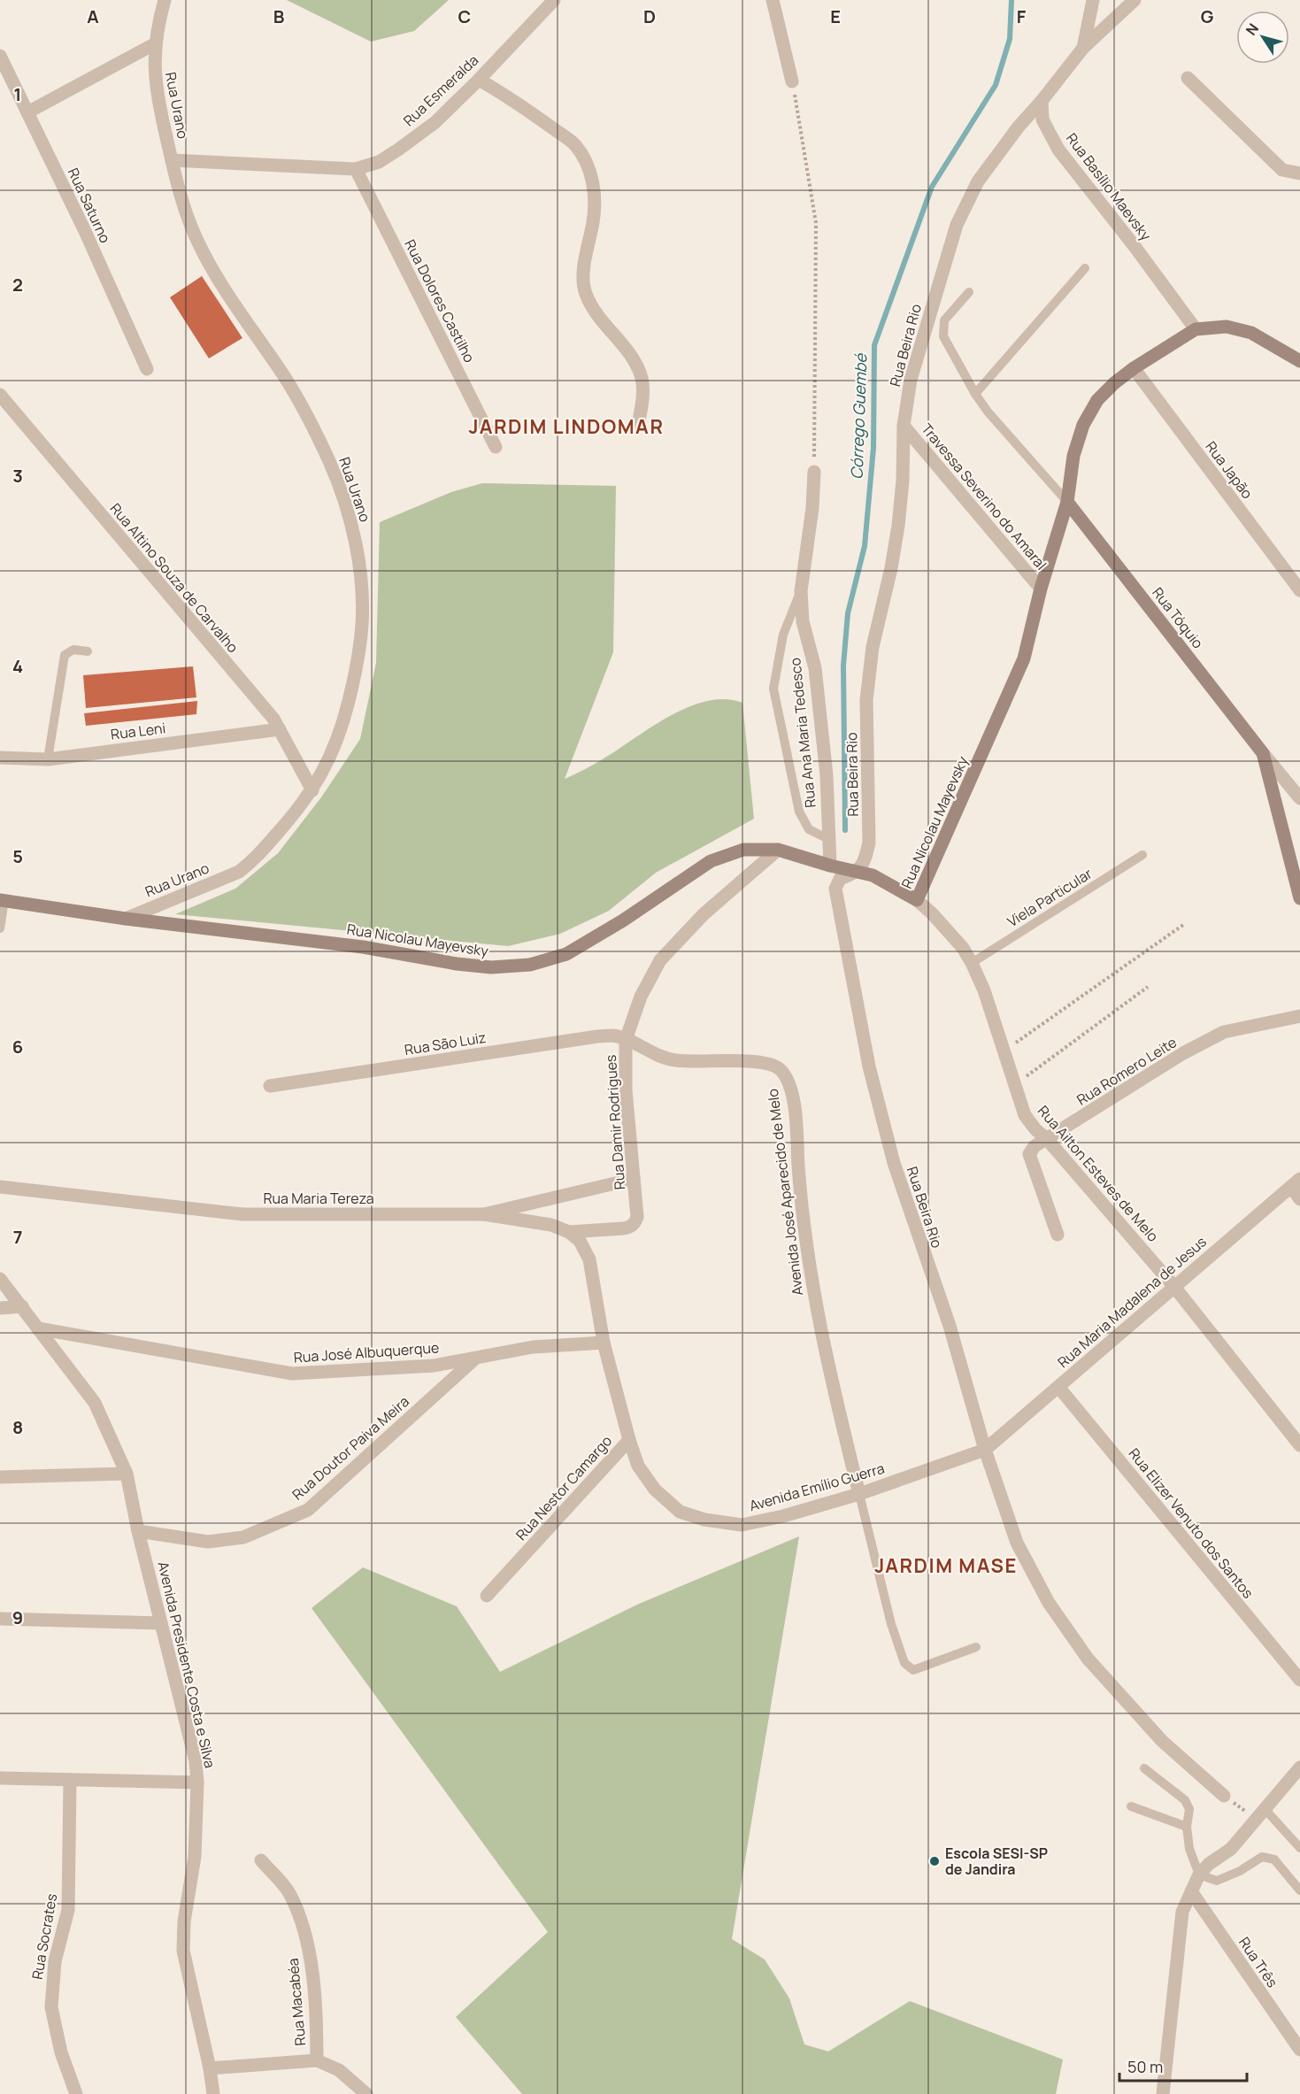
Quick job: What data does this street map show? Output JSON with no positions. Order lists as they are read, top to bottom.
{
  "streets": {
    "street": [
      "Rua Esmeralda",
      "Rua Urano",
      "Rua Basílio Maevsky",
      "Rua Saturno",
      "Rua Dolores Castilho",
      "Rua Beira Rio",
      "Rua Japão",
      "Travessa Severino do Amaral",
      "Rua Altino Souza de Carvalho",
      "Rua Tóquio",
      "Rua Leni",
      "Rua Ana Maria Tedesco",
      "Rua Nicolau Mayevsky",
      "Rua São Luiz",
      "Rua Romero Leite",
      "Rua Damir Rodrigues",
      "Rua Ailton Esteves de Melo",
      "Avenida José Aparecido de Melo",
      "Rua Maria Tereza",
      "Rua Maria Madalena de Jesus",
      "Rua José Albuquerque",
      "Rua Doutor Paiva Meira",
      "Avenida Emílio Guerra",
      "Rua Nestor Camargo",
      "Rua Elizer Venuto dos Santos",
      "Avenida Presidente Costa e Silva",
      "Rua Socrates",
      "Rua Três",
      "Rua Macabéa"
    ],
    "lane": ["Viela Particular"]
  },
  "crossings": [
    ["Rua Esmeralda", "Rua Urano"],
    ["Rua Esmeralda", "Rua Dolores Castilho"],
    ["Rua Urano", "Rua Altino Souza de Carvalho"],
    ["Rua Urano", "Rua Nicolau Mayevsky"],
    ["Rua Basílio Maevsky", "Rua Beira Rio"],
    ["Rua Basílio Maevsky", "Rua Nicolau Mayevsky"],
    ["Rua Beira Rio", "Travessa Severino do Amaral"],
    ["Rua Beira Rio", "Rua Nicolau Mayevsky"],
    ["Rua Beira Rio", "Rua Maria Madalena de Jesus"],
    ["Rua Beira Rio", "Avenida Emílio Guerra"],
    ["Rua Japão", "Rua Nicolau Mayevsky"],
    ["Travessa Severino do Amaral", "Rua Nicolau Mayevsky"],
    ["Rua Altino Souza de Carvalho", "Rua Leni"],
    ["Rua Tóquio", "Rua Nicolau Mayevsky"],
    ["Rua Ana Maria Tedesco", "Rua Nicolau Mayevsky"],
    ["Rua Nicolau Mayevsky", "Rua Damir Rodrigues"],
    ["Rua Nicolau Mayevsky", "Rua Ailton Esteves de Melo"],
    ["Viela Particular", "Rua Ailton Esteves de Melo"],
    ["Rua São Luiz", "Rua Damir Rodrigues"],
    ["Rua São Luiz", "Avenida José Aparecido de Melo"],
    ["Rua Romero Leite", "Rua Ailton Esteves de Melo"],
    ["Rua Damir Rodrigues", "Avenida José Aparecido de Melo"],
    ["Rua Damir Rodrigues", "Rua Maria Tereza"],
    ["Rua Damir Rodrigues", "Rua Nestor Camargo"],
    ["Rua Ailton Esteves de Melo", "Rua Maria Madalena de Jesus"],
    ["Avenida José Aparecido de Melo", "Avenida Emílio Guerra"],
    ["Rua Maria Madalena de Jesus", "Avenida Emílio Guerra"],
    ["Rua Maria Madalena de Jesus", "Rua Elizer Venuto dos Santos"],
    ["Rua José Albuquerque", "Rua Doutor Paiva Meira"],
    ["Rua José Albuquerque", "Rua Nestor Camargo"],
    ["Rua José Albuquerque", "Avenida Presidente Costa e Silva"],
    ["Rua Doutor Paiva Meira", "Avenida Presidente Costa e Silva"],
    ["Avenida Emílio Guerra", "Rua Nestor Camargo"]
  ],
  "districts": ["JARDIM LINDOMAR", "JARDIM MASE"],
  "water": ["Córrego Guembé"],
  "places": ["Escola SESI-SP de Jandira"],
  "scale_bar": "50 m",
  "north": "top left",
  "grid": {
    "columns": [
      "A",
      "B",
      "C",
      "D",
      "E",
      "F",
      "G"
    ],
    "rows": [
      "1",
      "2",
      "3",
      "4",
      "5",
      "6",
      "7",
      "8",
      "9"
    ]
  }
}
